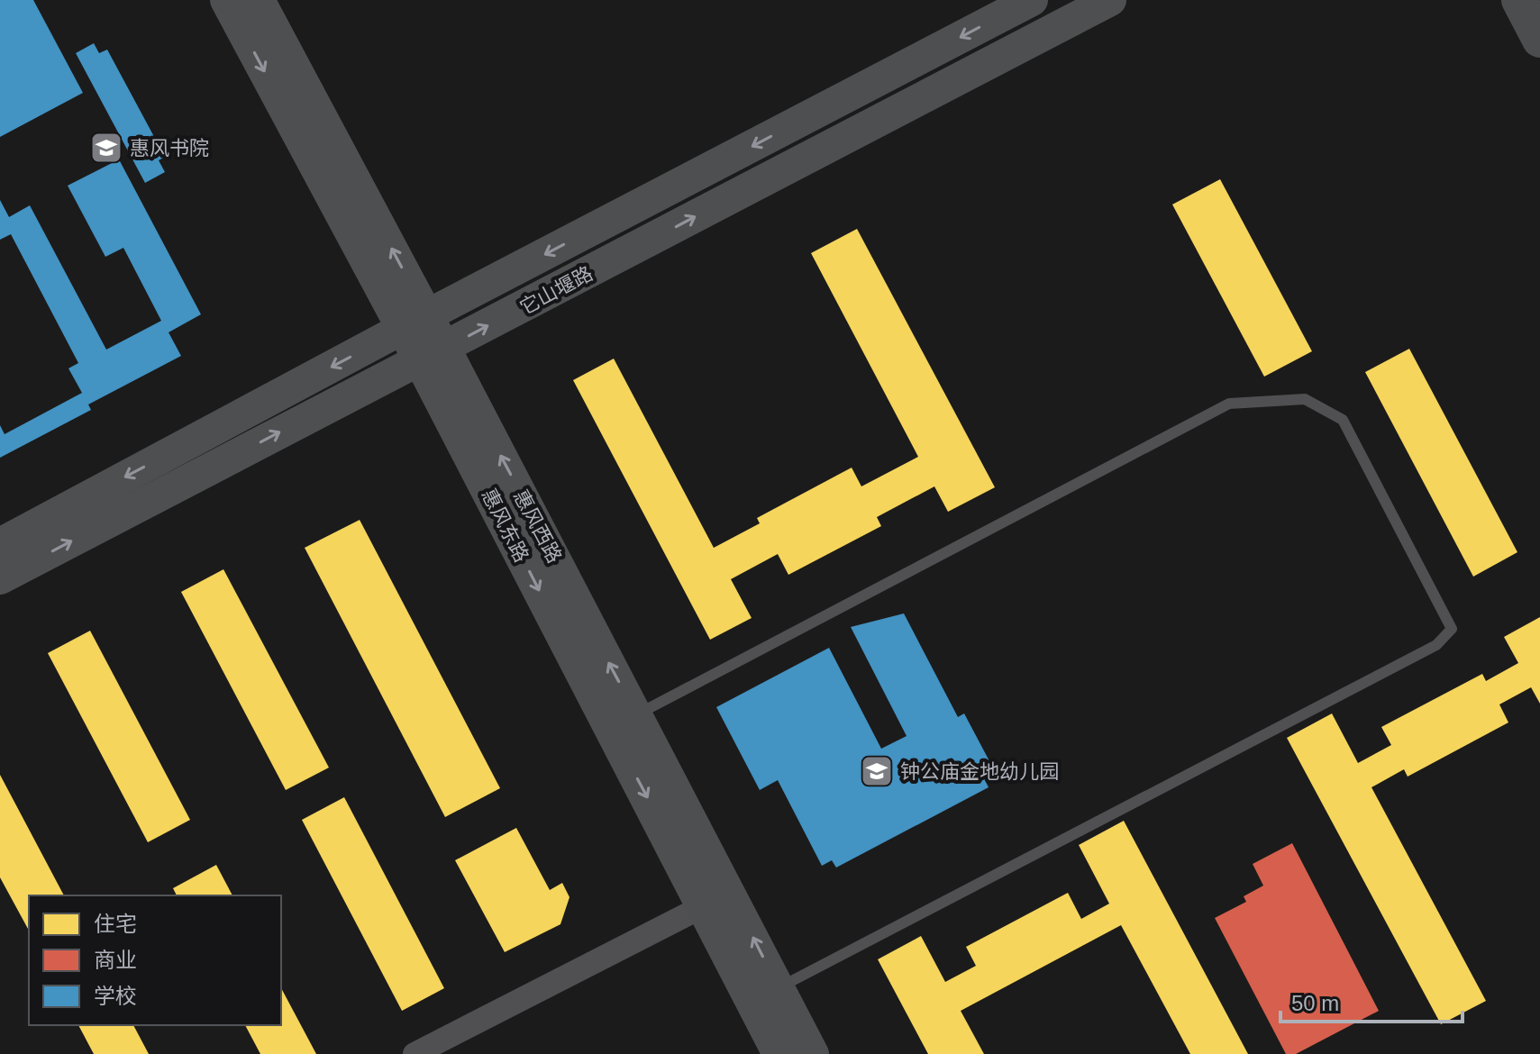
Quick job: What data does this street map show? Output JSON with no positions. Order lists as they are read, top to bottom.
{
  "streets": {
    "street": ["它山堰路", "惠风东路"]
  },
  "crossings": [
    ["它山堰路", "惠风东路"]
  ],
  "places": {
    "school or university": ["惠风书院", "钟公庙金地幼儿园"]
  },
  "legend": ["住宅", "商业", "学校"],
  "scale_bar": "50 m"
}
